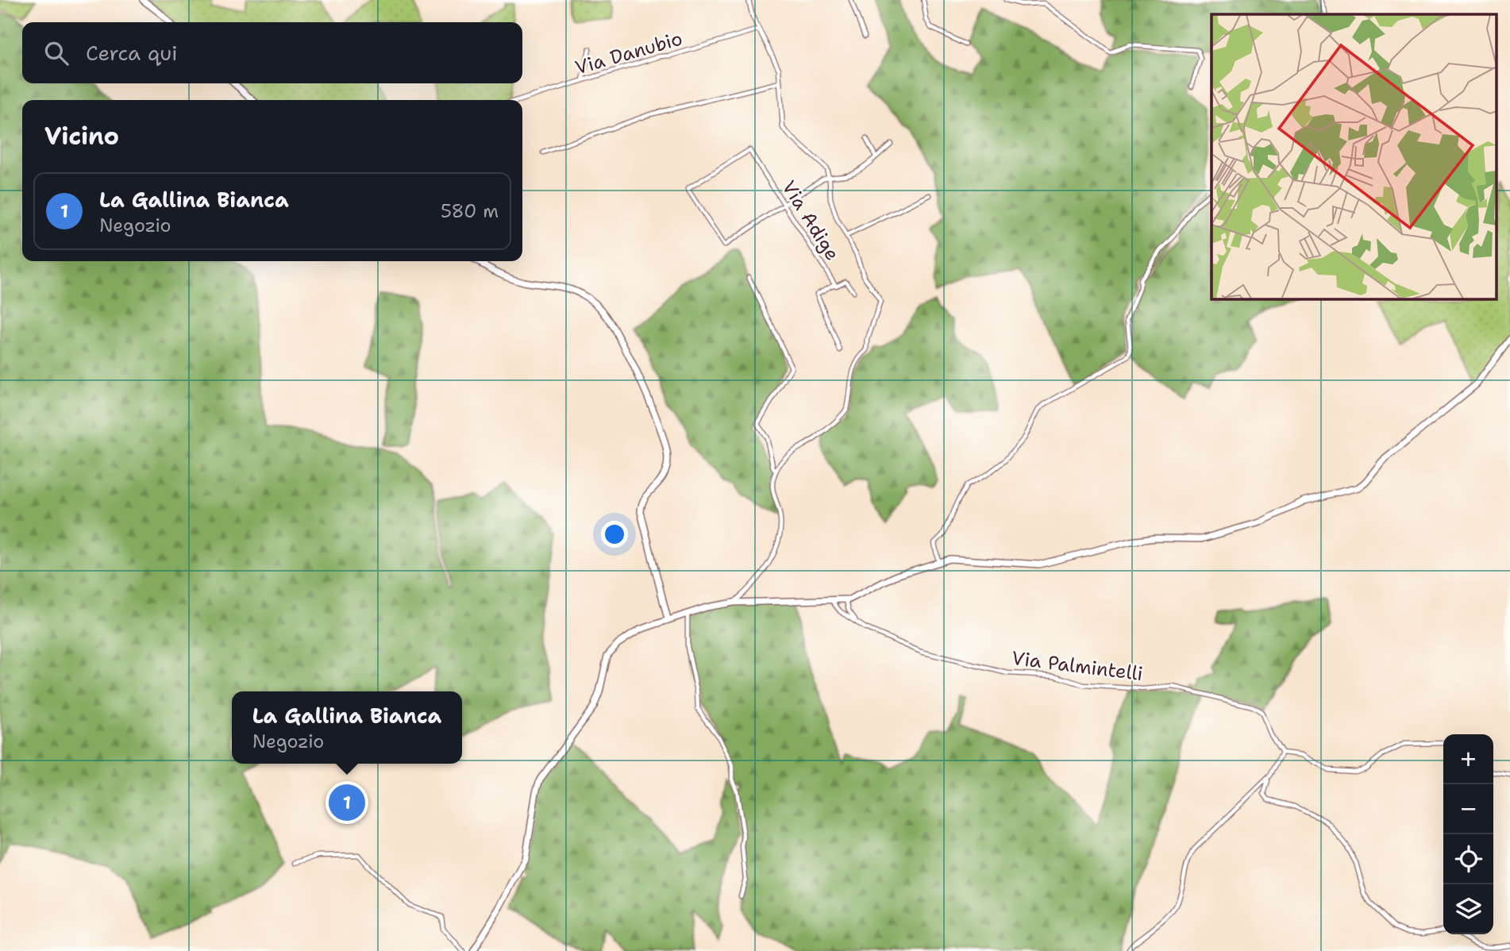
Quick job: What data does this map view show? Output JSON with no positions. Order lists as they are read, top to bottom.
{
  "streets": {
    "street": ["Via Danubio", "Via Adige", "Via Palmintelli"]
  },
  "page": {
    "search": "Cerca qui",
    "heading": "Vicino",
    "list": [
      {
        "mark": "1",
        "name": "La Gallina Bianca",
        "note": "Negozio",
        "value": "580 m"
      }
    ],
    "popup": ["La Gallina Bianca", "Negozio"],
    "map_buttons": ["+", "−"],
    "pins": "1"
  }
}
